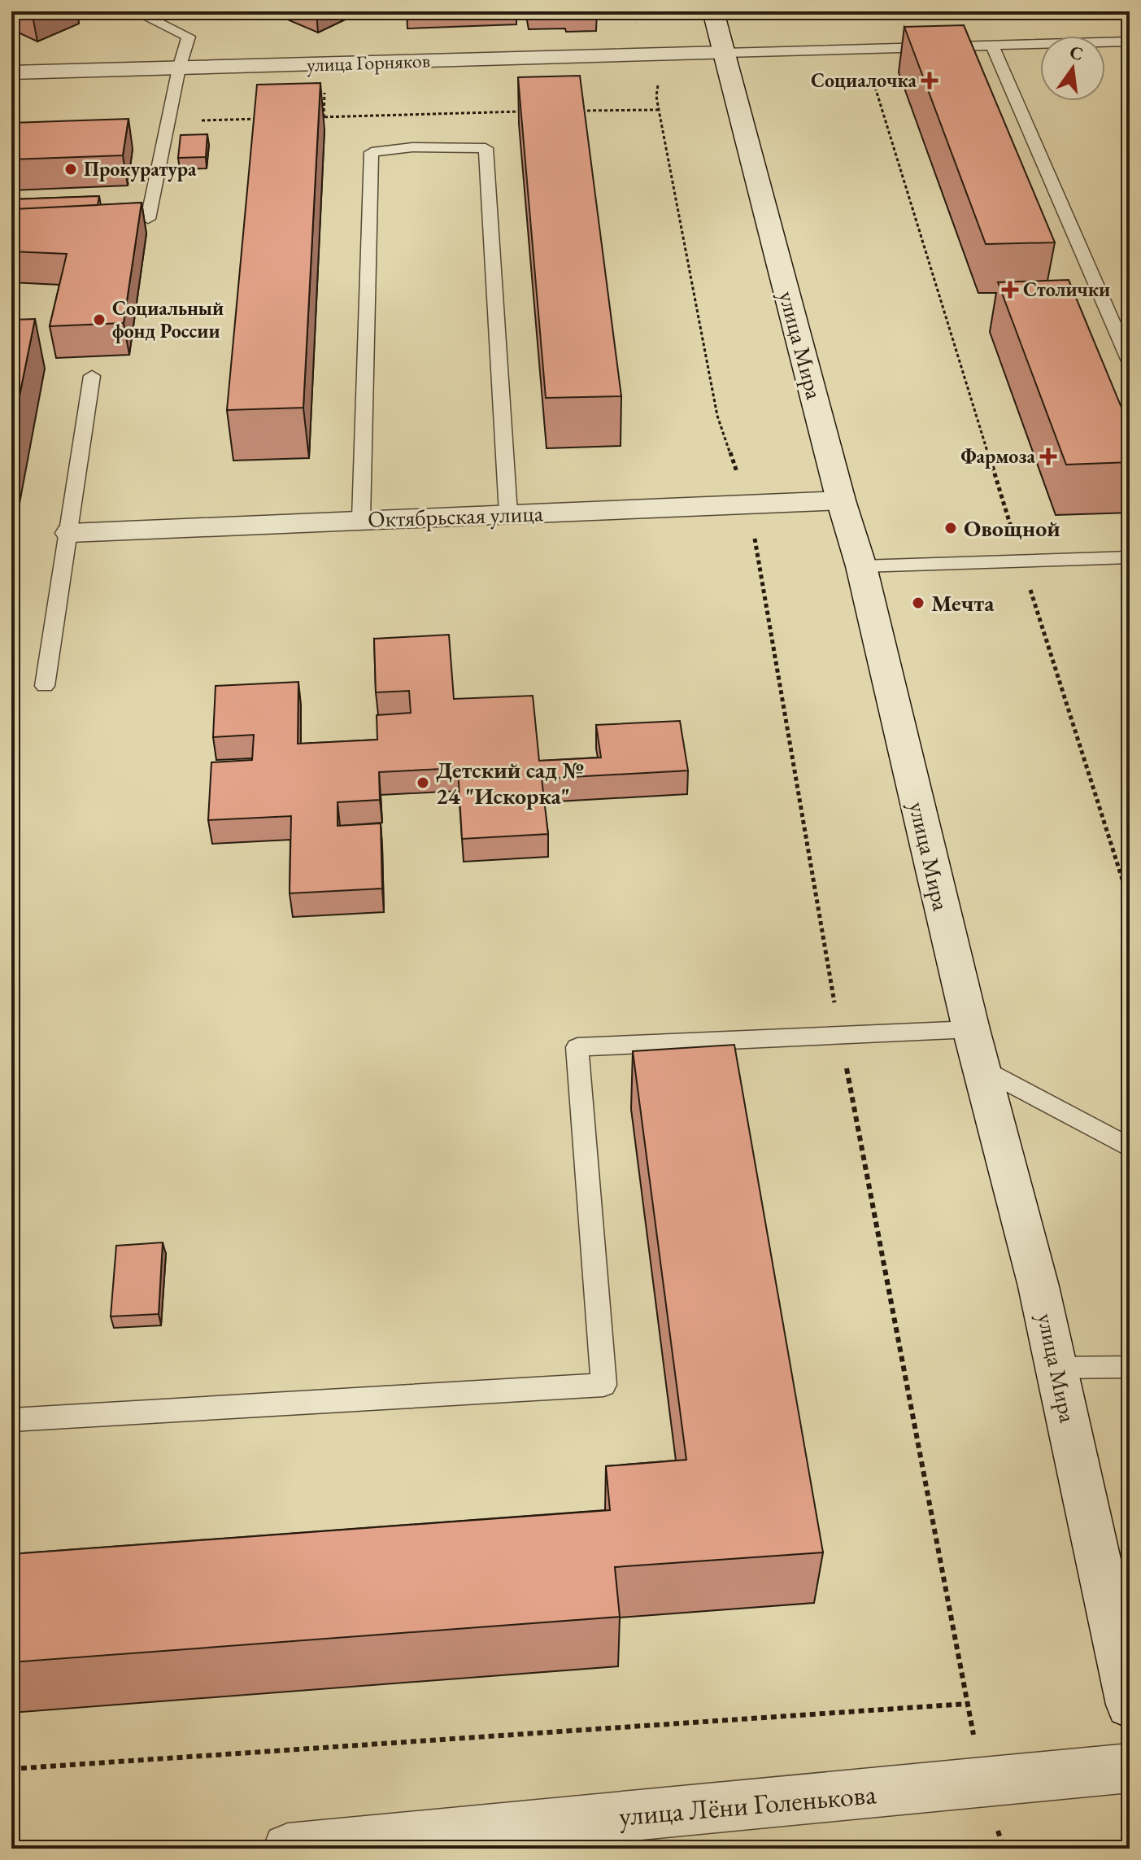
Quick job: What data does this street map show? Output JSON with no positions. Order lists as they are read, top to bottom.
{
  "streets": {
    "main road": [
      "улица Горняков",
      "улица Мира",
      "Октябрьская улица",
      "улица Лёни Голенькова"
    ]
  },
  "crossings": [
    ["улица Горняков", "улица Мира"],
    ["улица Мира", "Октябрьская улица"]
  ],
  "places": {
    "health": ["Социалочка", "Столички", "Фармоза"],
    "other": [
      "Прокуратура",
      "Социальный фонд России",
      "Овощной",
      "Мечта",
      "Детский сад № 24 \"Искорка\""
    ]
  },
  "north": "top"
}
